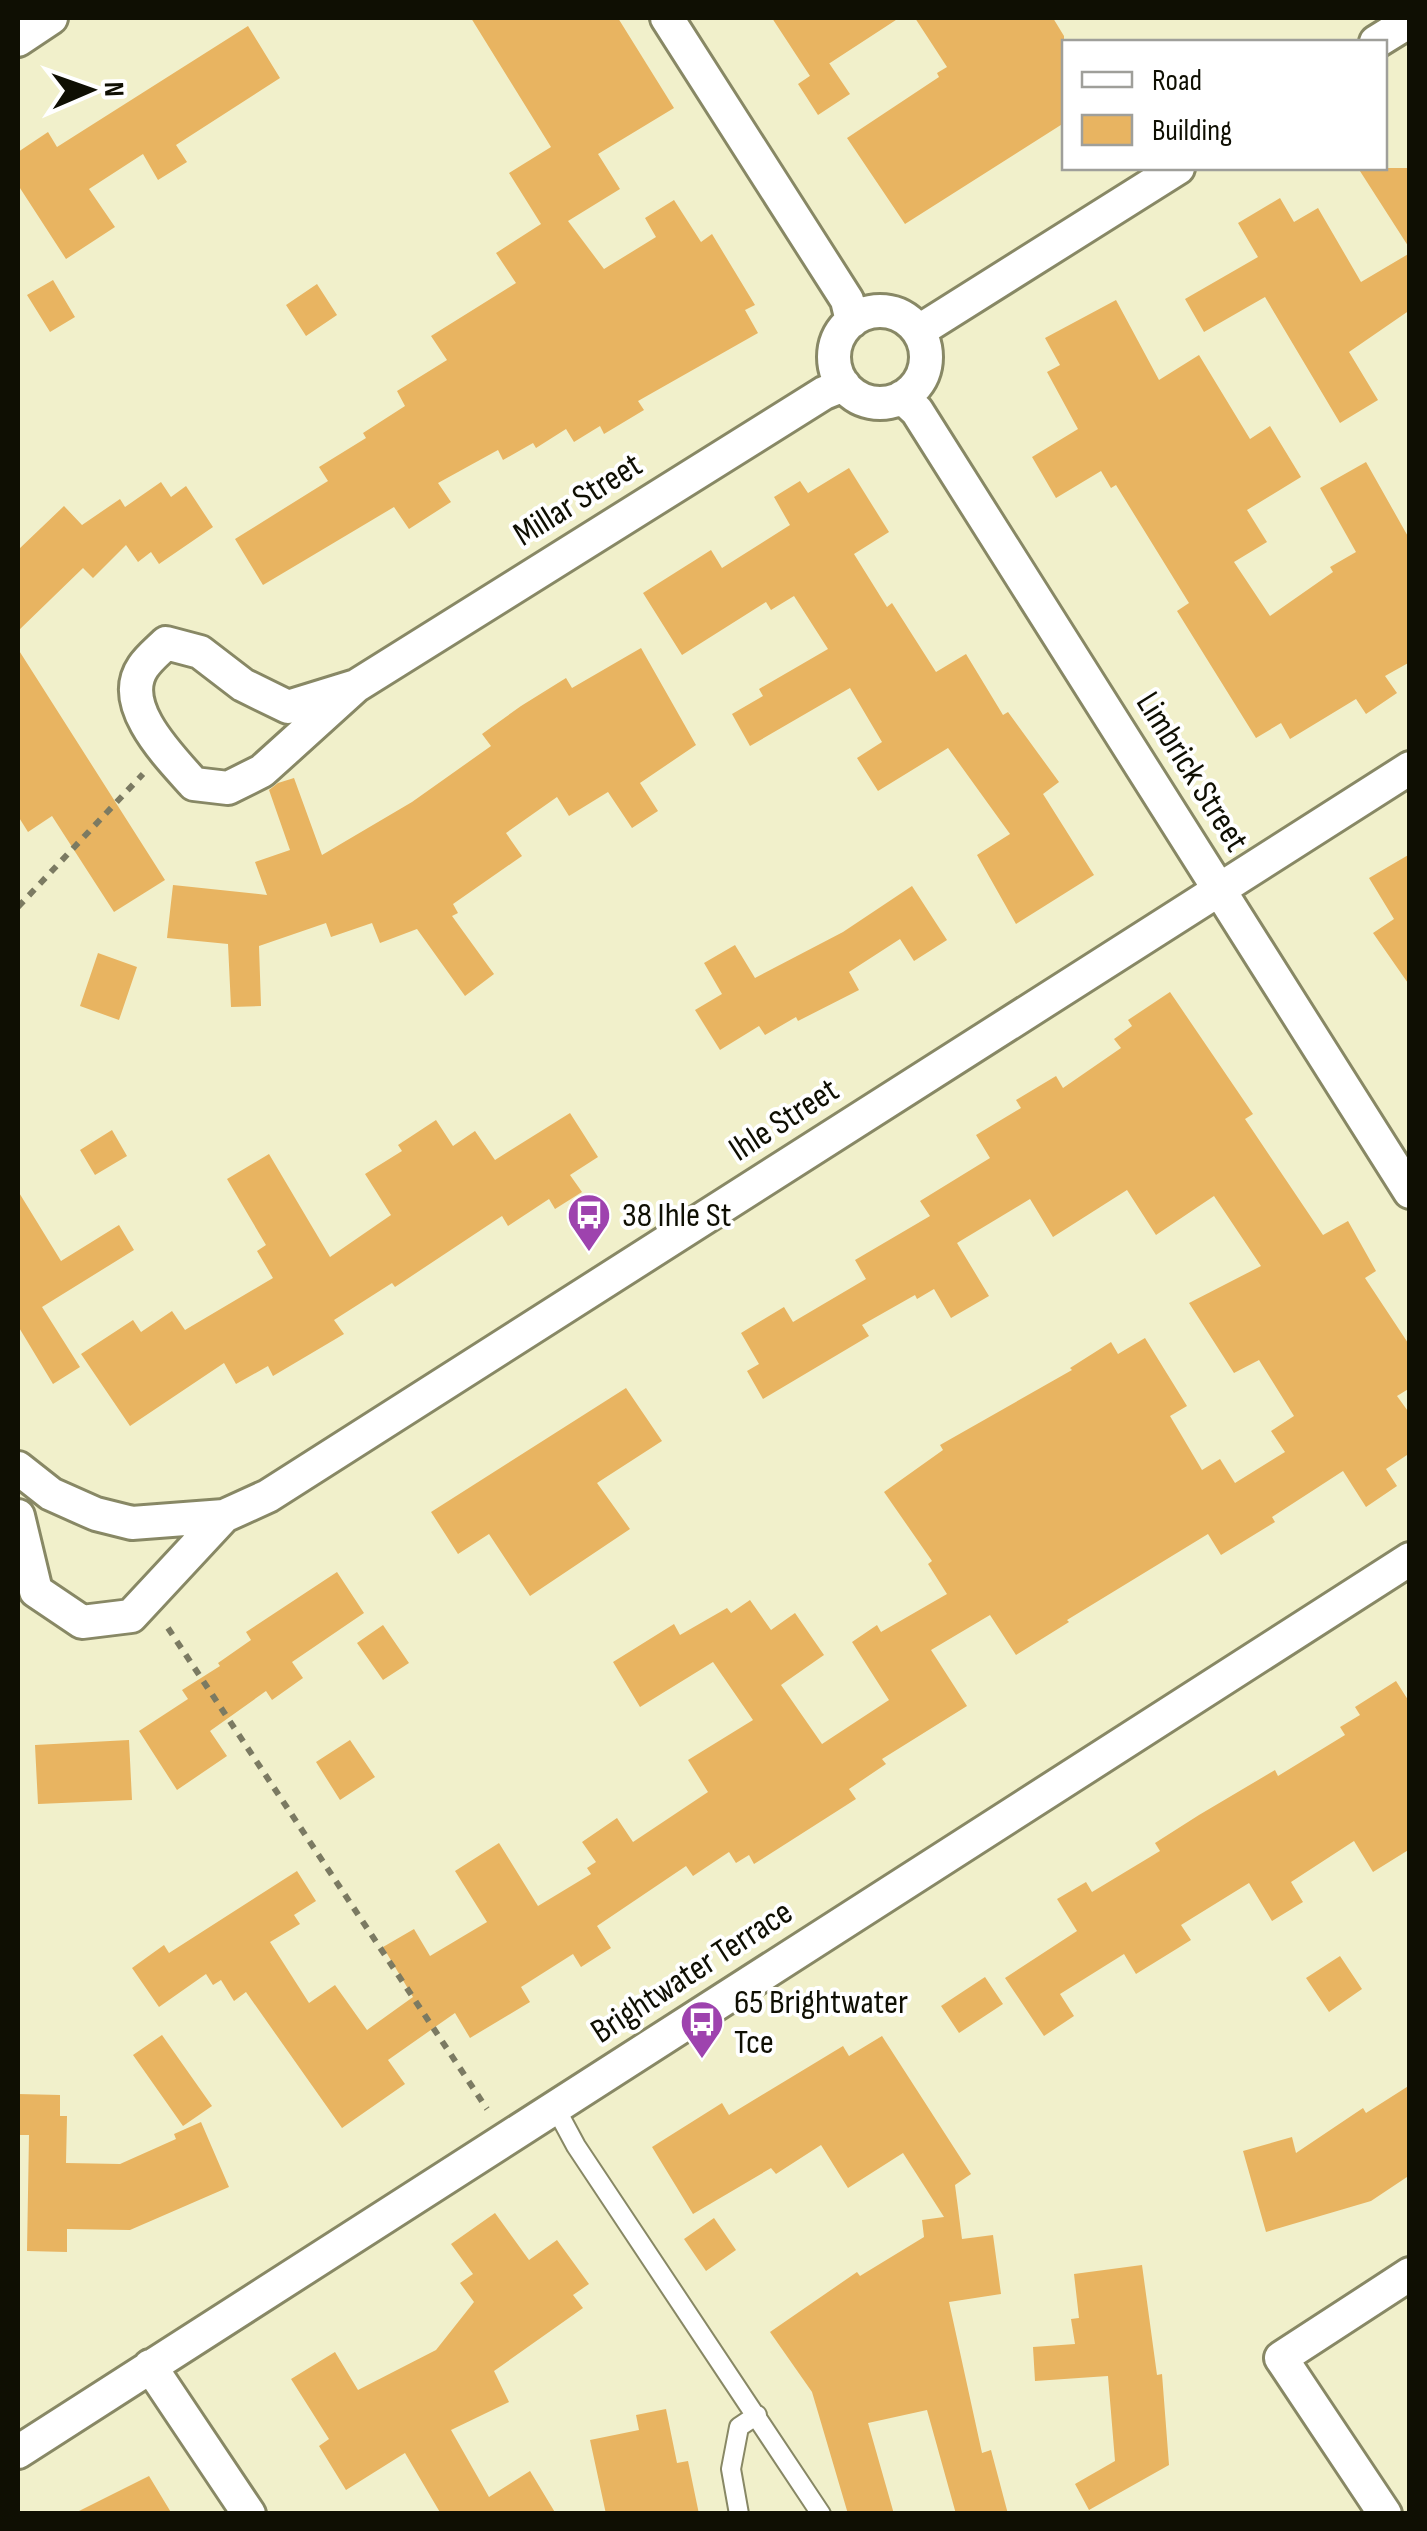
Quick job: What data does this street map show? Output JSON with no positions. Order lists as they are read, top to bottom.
{
  "streets": {
    "street": [
      "Millar Street",
      "Limbrick Street",
      "Ihle Street",
      "Brightwater Terrace"
    ]
  },
  "crossings": [
    ["Millar Street", "Limbrick Street"],
    ["Limbrick Street", "Ihle Street"]
  ],
  "places": {
    "bus stop": ["38 Ihle St", "65 Brightwater Tce"]
  },
  "legend": ["Road", "Building"],
  "north": "right"
}
